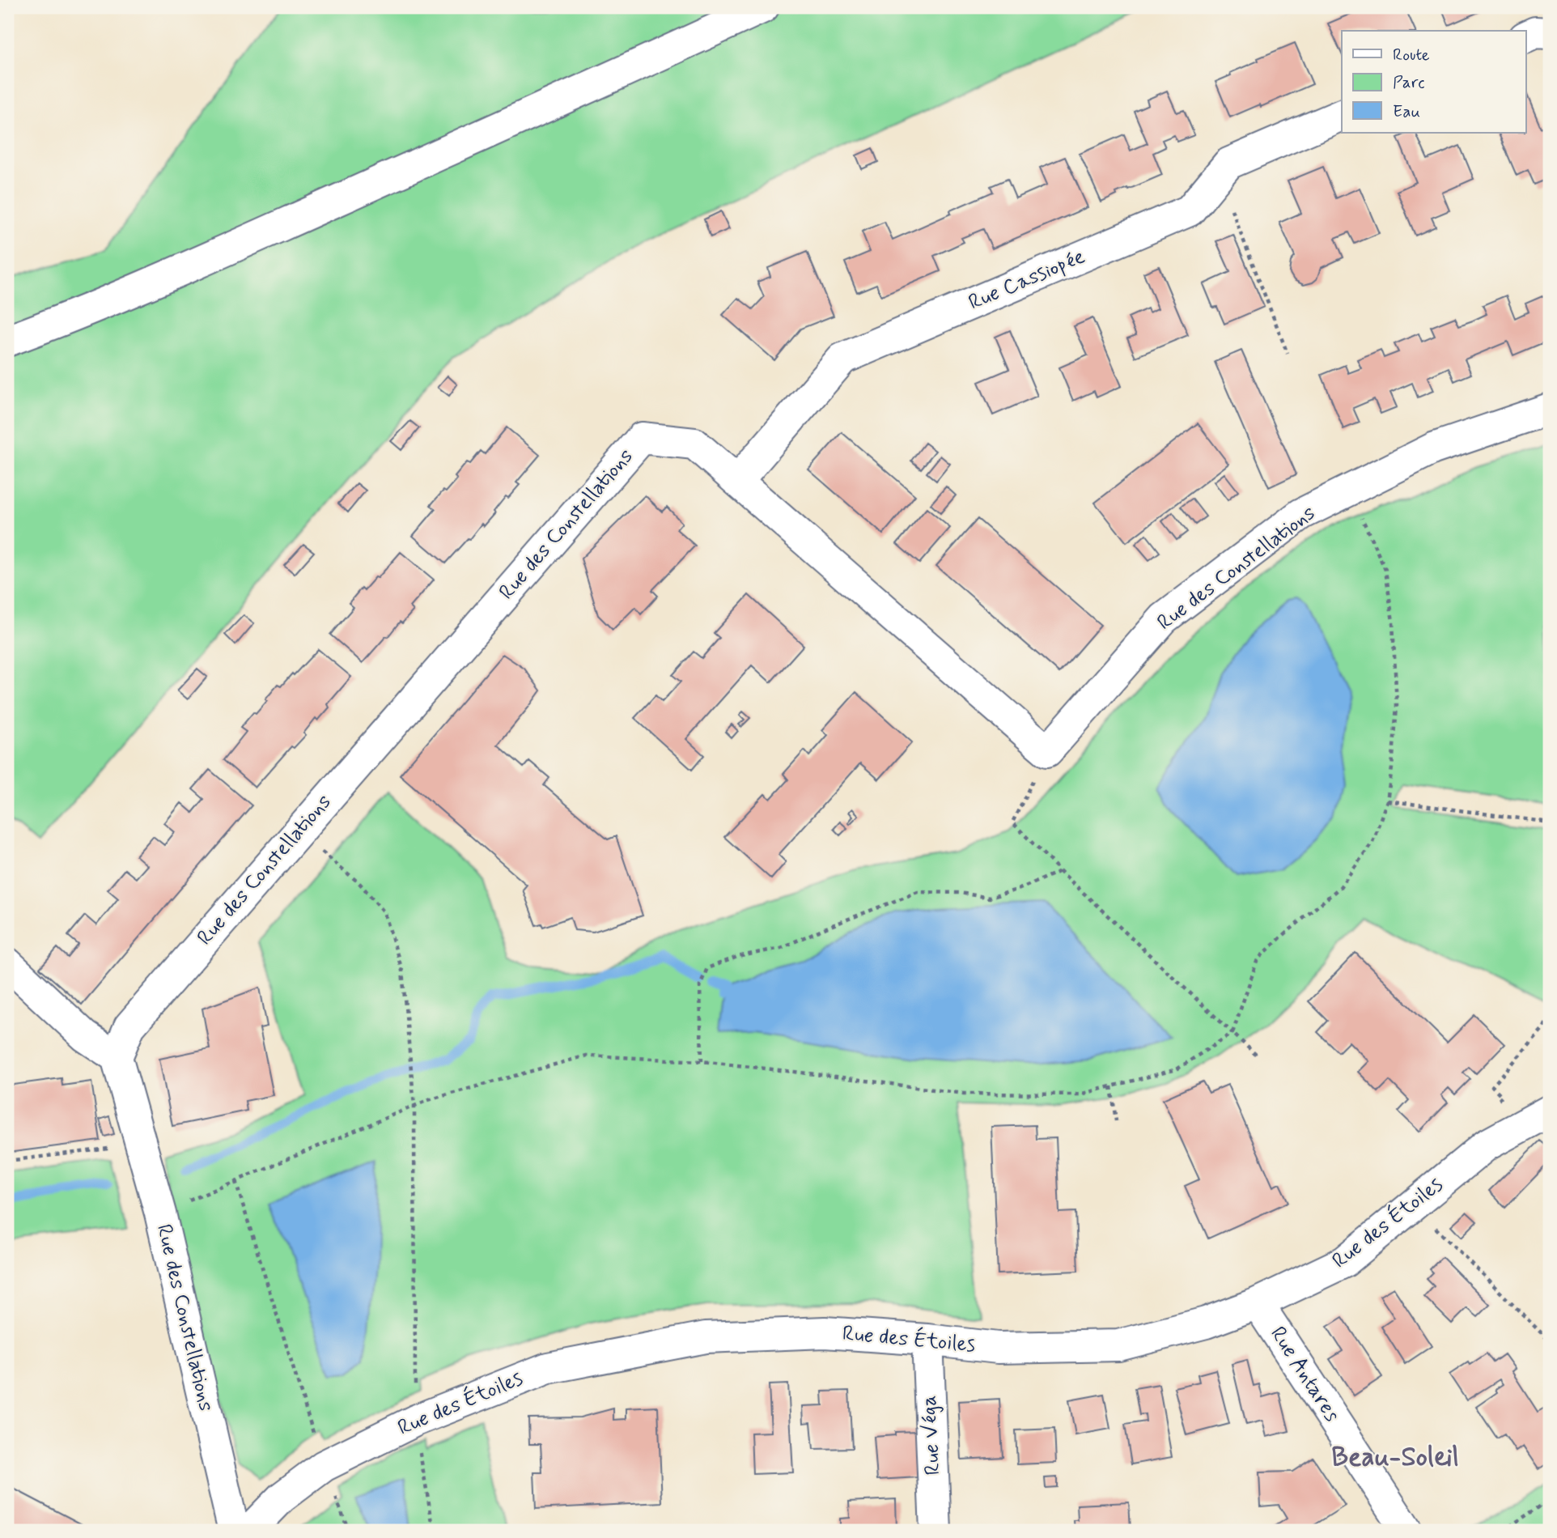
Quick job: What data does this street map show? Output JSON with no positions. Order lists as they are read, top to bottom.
{
  "streets": {
    "street": [
      "Rue Cassiopée",
      "Rue des Constellations",
      "Rue des Étoiles",
      "Rue Antares",
      "Rue Véga"
    ]
  },
  "crossings": [
    ["Rue Cassiopée", "Rue des Constellations"],
    ["Rue des Étoiles", "Rue Antares"],
    ["Rue des Étoiles", "Rue Véga"]
  ],
  "districts": ["Beau-Soleil"],
  "legend": ["Route", "Parc", "Eau"]
}
